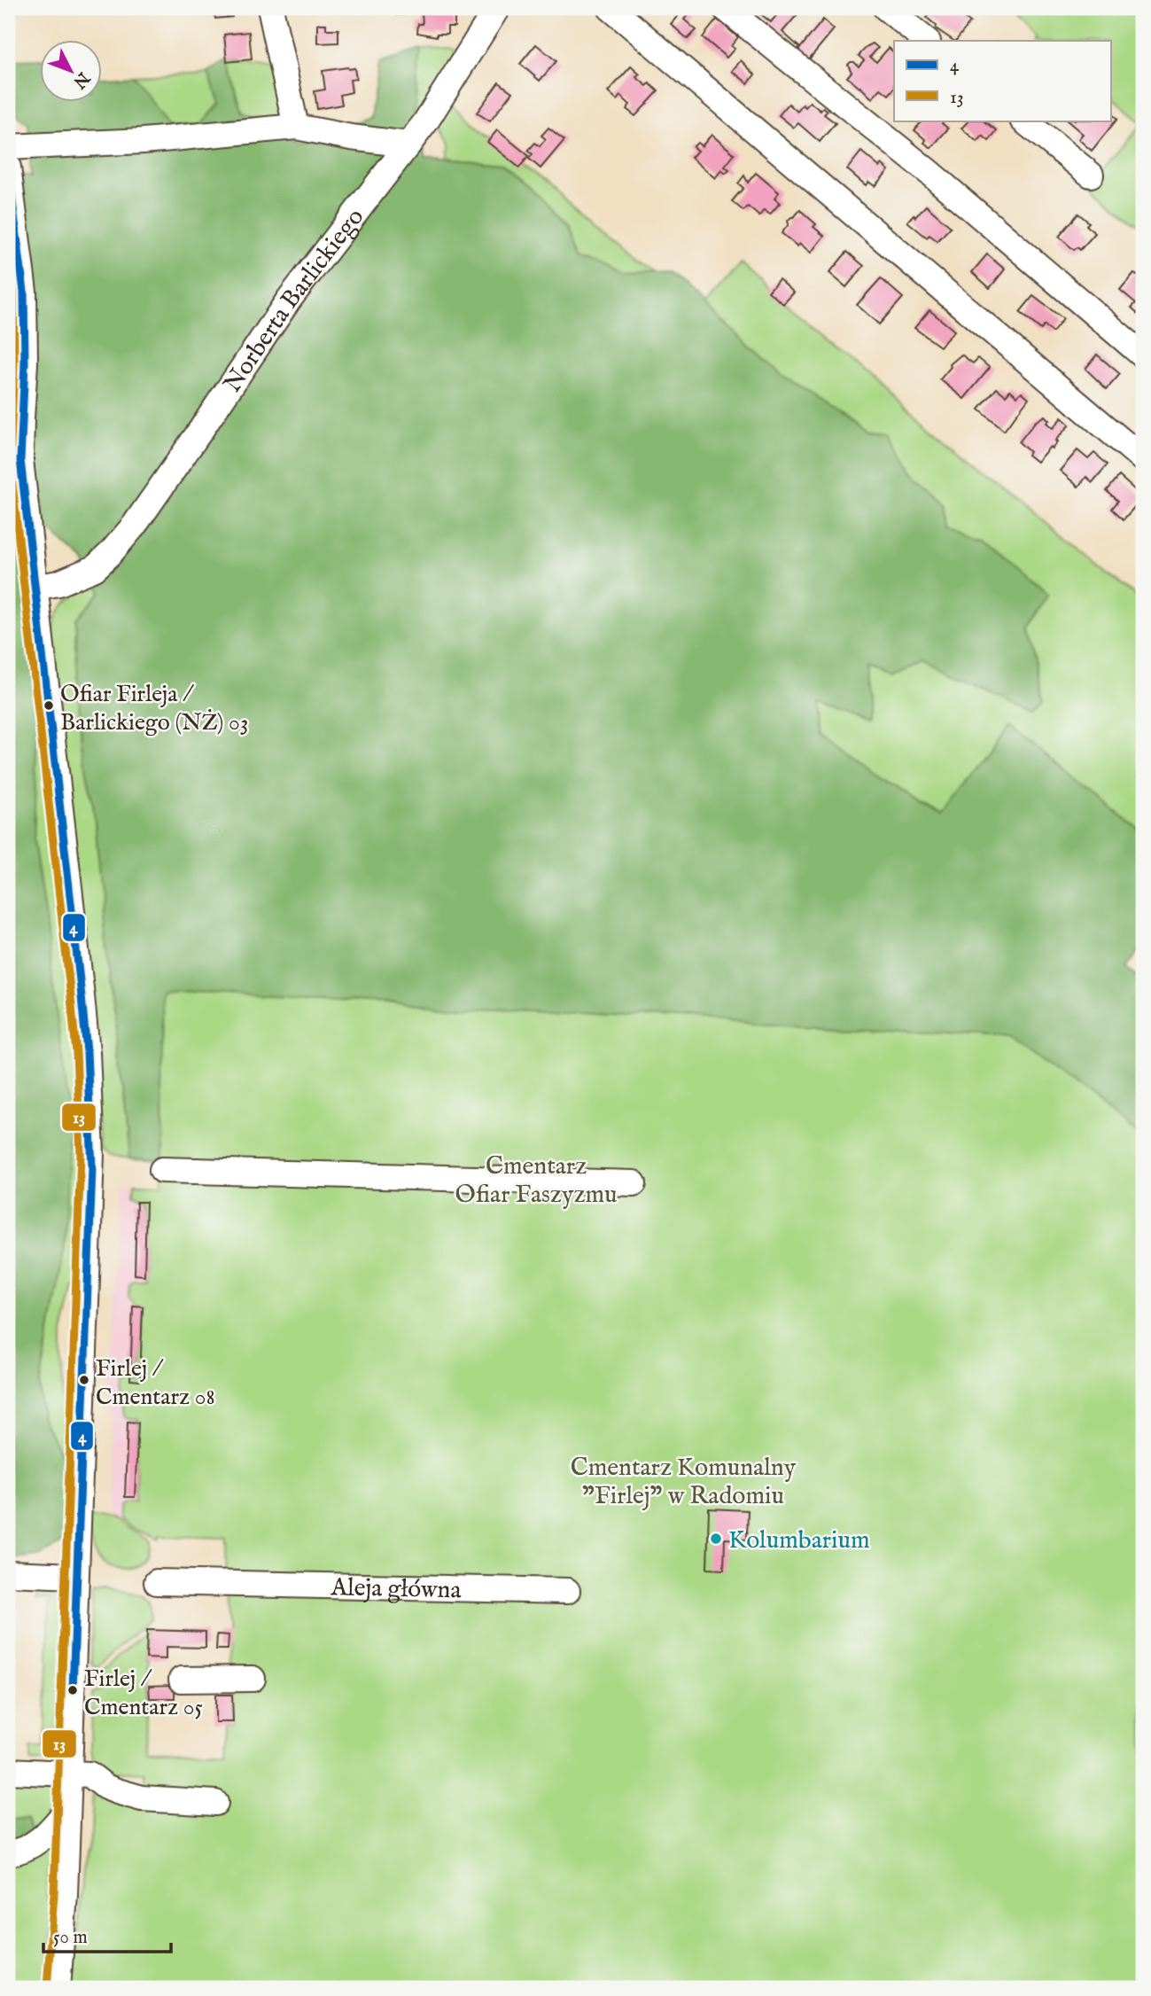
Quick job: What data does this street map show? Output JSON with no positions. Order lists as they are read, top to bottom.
{
  "streets": {
    "street": ["Norberta Barlickiego", "Aleja główna"]
  },
  "parks": ["Cmentarz Ofiar Faszyzmu", "Cmentarz Komunalny \"Firlej\" w Radomiu"],
  "places": [
    "Ofiar Firleja / Barlickiego (NŻ) 03",
    "Firlej / Cmentarz 08",
    "Kolumbarium",
    "Firlej / Cmentarz 05"
  ],
  "lines": ["transit line 4", "transit line 13"],
  "legend": ["4", "13"],
  "scale_bar": "50 m",
  "north": "bottom right"
}
